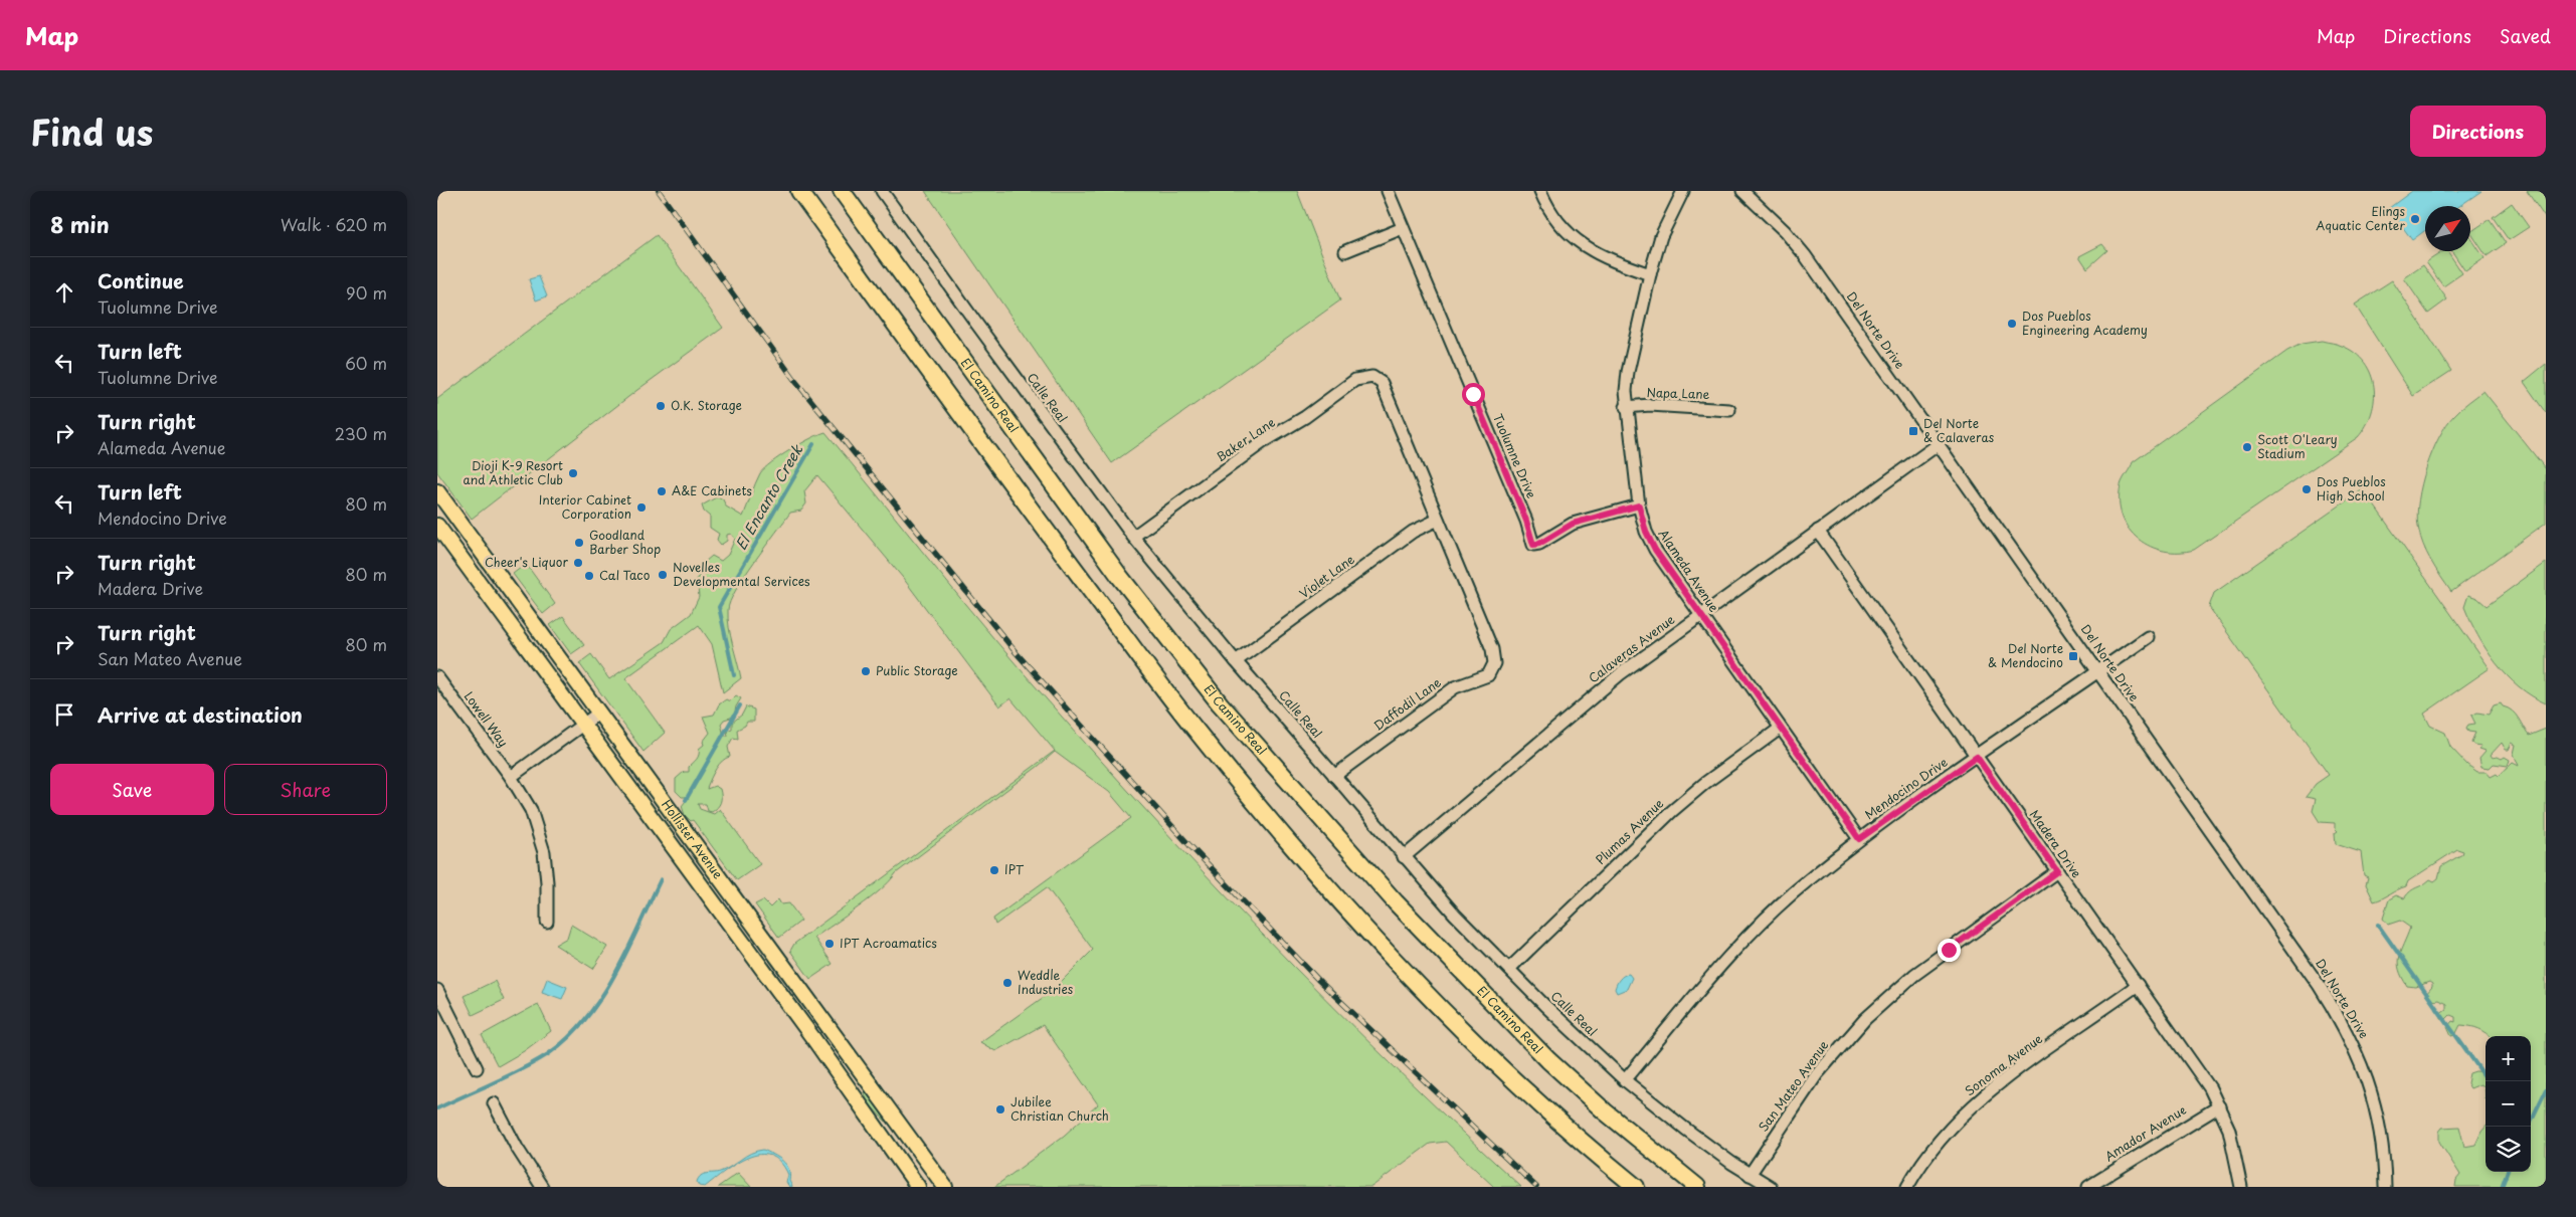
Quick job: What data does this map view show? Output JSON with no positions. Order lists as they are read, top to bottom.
{
  "streets": {
    "highway": ["El Camino Real"],
    "main road": ["Hollister Avenue"],
    "street": [
      "Del Norte Drive",
      "Napa Lane",
      "Calle Real",
      "Baker Lane",
      "Tuolumne Drive",
      "Alameda Avenue",
      "Violet Lane",
      "Calaveras Avenue",
      "Daffodil Lane",
      "Lowell Way",
      "Mendocino Drive",
      "Plumas Avenue",
      "Madera Drive",
      "Sonoma Avenue",
      "San Mateo Avenue",
      "Amador Avenue"
    ]
  },
  "crossings": [
    ["Del Norte Drive", "Calaveras Avenue"],
    ["Del Norte Drive", "Mendocino Drive"],
    ["Napa Lane", "Alameda Avenue"],
    ["Calle Real", "Baker Lane"],
    ["Calle Real", "Violet Lane"],
    ["Calle Real", "Calaveras Avenue"],
    ["Calle Real", "Daffodil Lane"],
    ["Calle Real", "Mendocino Drive"],
    ["Calle Real", "Plumas Avenue"],
    ["Calle Real", "San Mateo Avenue"],
    ["Baker Lane", "Violet Lane"],
    ["Baker Lane", "Daffodil Lane"],
    ["Tuolumne Drive", "Alameda Avenue"],
    ["Alameda Avenue", "Calaveras Avenue"],
    ["Alameda Avenue", "Mendocino Drive"],
    ["Alameda Avenue", "Plumas Avenue"],
    ["Violet Lane", "Daffodil Lane"],
    ["Calaveras Avenue", "Madera Drive"],
    ["Mendocino Drive", "Madera Drive"],
    ["Madera Drive", "Sonoma Avenue"],
    ["Madera Drive", "San Mateo Avenue"],
    ["Madera Drive", "Amador Avenue"]
  ],
  "water": ["El Encanto Creek"],
  "places": {
    "other": [
      "Elings Aquatic Center",
      "Dos Pueblos Engineering Academy",
      "O.K. Storage",
      "Scott O'Leary Stadium",
      "Dioji K-9 Resort and Athletic Club",
      "Dos Pueblos High School",
      "A&E Cabinets",
      "Interior Cabinet Corporation",
      "Goodland Barber Shop",
      "Cheer's Liquor",
      "Novelles Developmental Services",
      "Cal Taco",
      "Public Storage",
      "IPT",
      "IPT Acroamatics",
      "Weddle Industries",
      "Jubilee Christian Church"
    ],
    "transit": ["Del Norte & Calaveras", "Del Norte & Mendocino"]
  },
  "north": "top right",
  "page": {
    "header": "Map",
    "nav": ["Map", "Directions", "Saved"],
    "title": "Find us",
    "buttons": [
      "Directions",
      ["Save", "Share"]
    ],
    "heading": ["8 min", "Walk · 620 m"],
    "list": [
      ["Continue", "Tuolumne Drive", "90 m"],
      ["Turn left", "Tuolumne Drive", "60 m"],
      ["Turn right", "Alameda Avenue", "230 m"],
      ["Turn left", "Mendocino Drive", "80 m"],
      ["Turn right", "Madera Drive", "80 m"],
      ["Turn right", "San Mateo Avenue", "80 m"],
      "Arrive at destination"
    ],
    "map_buttons": ["+", "−"]
  }
}
